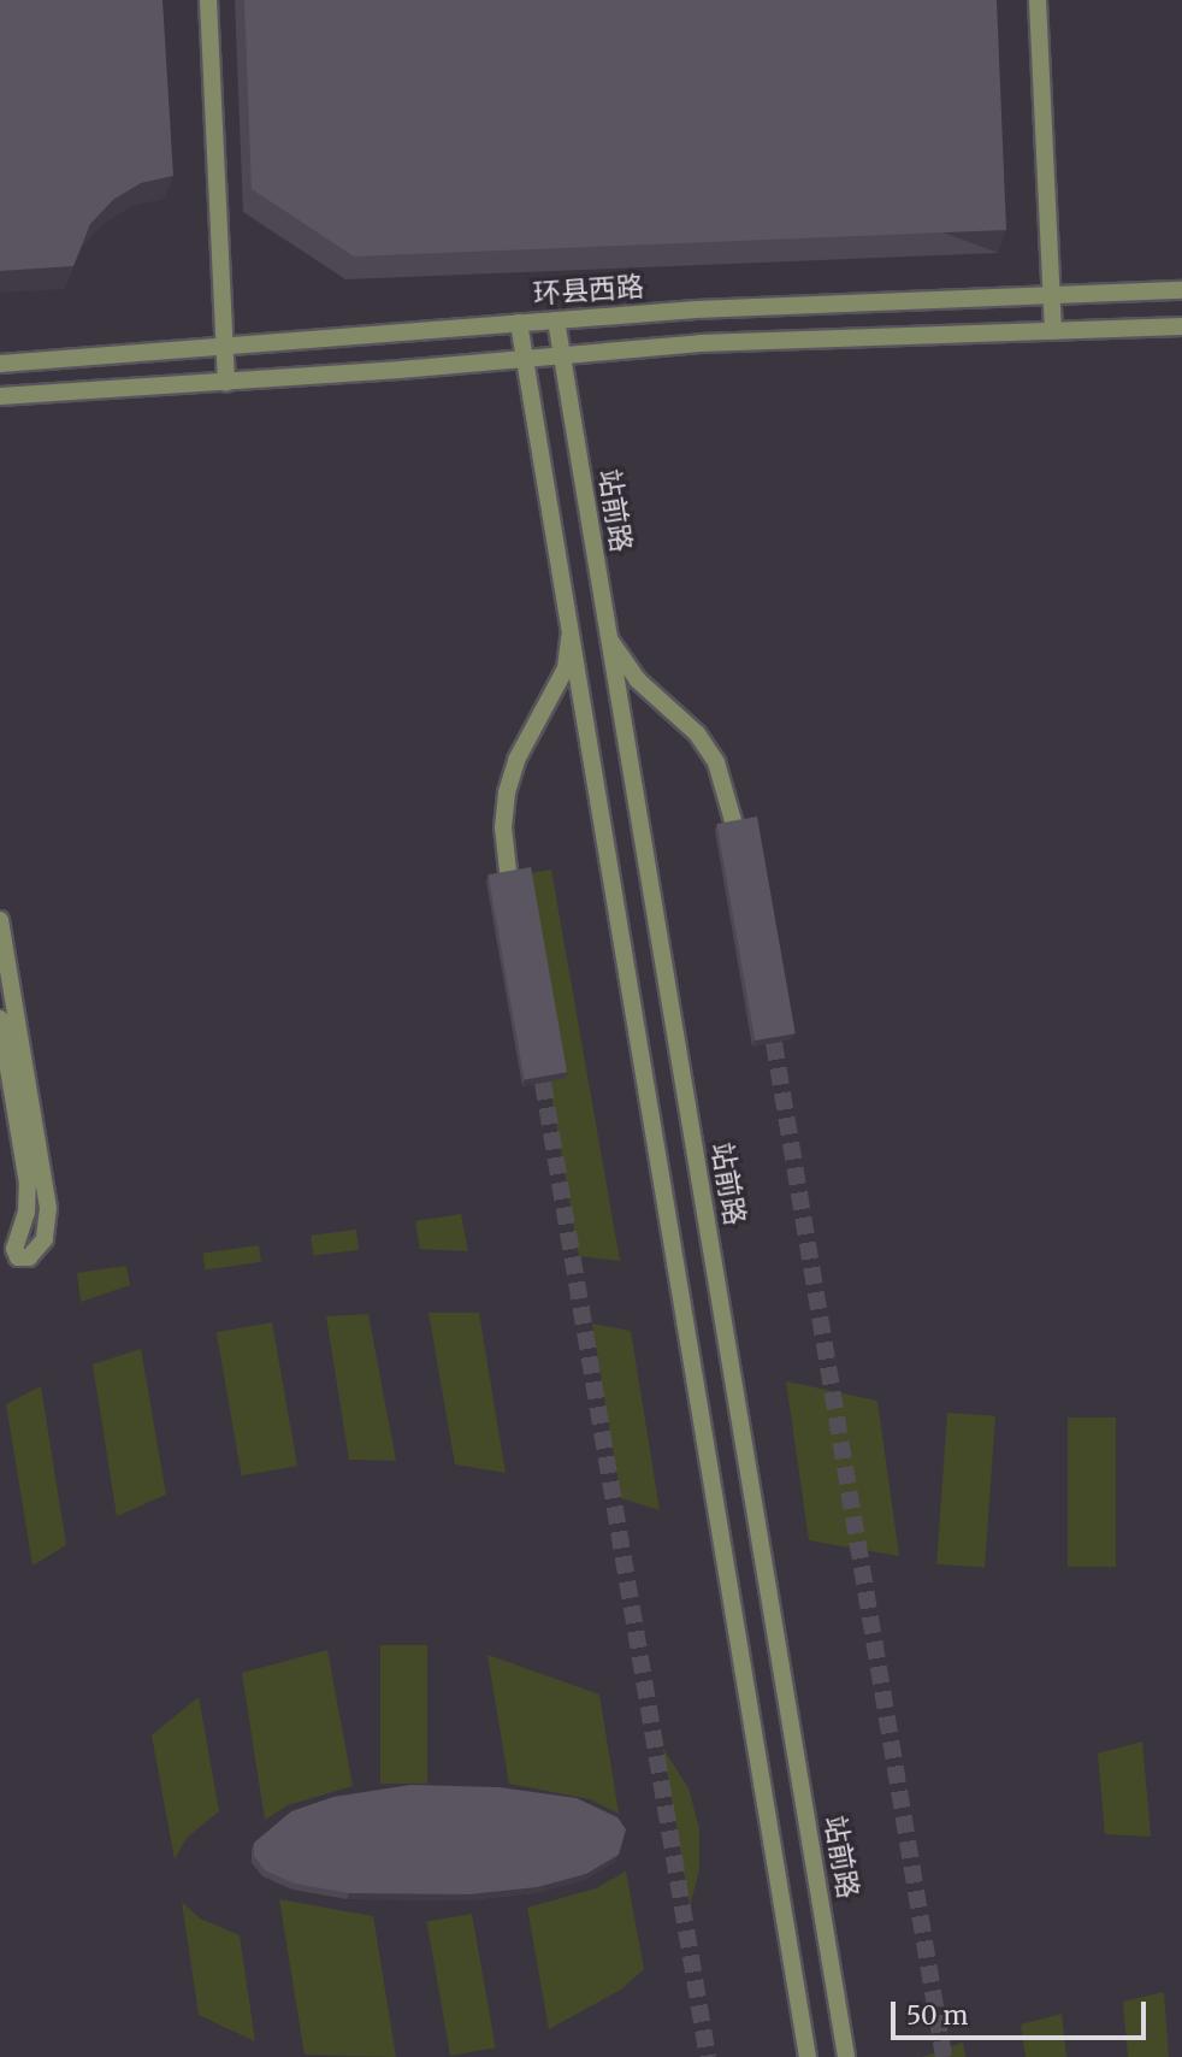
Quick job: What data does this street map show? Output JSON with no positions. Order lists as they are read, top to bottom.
{
  "streets": {
    "street": ["环县西路", "站前路"]
  },
  "crossings": [
    ["环县西路", "站前路"]
  ],
  "scale_bar": "50 m"
}
